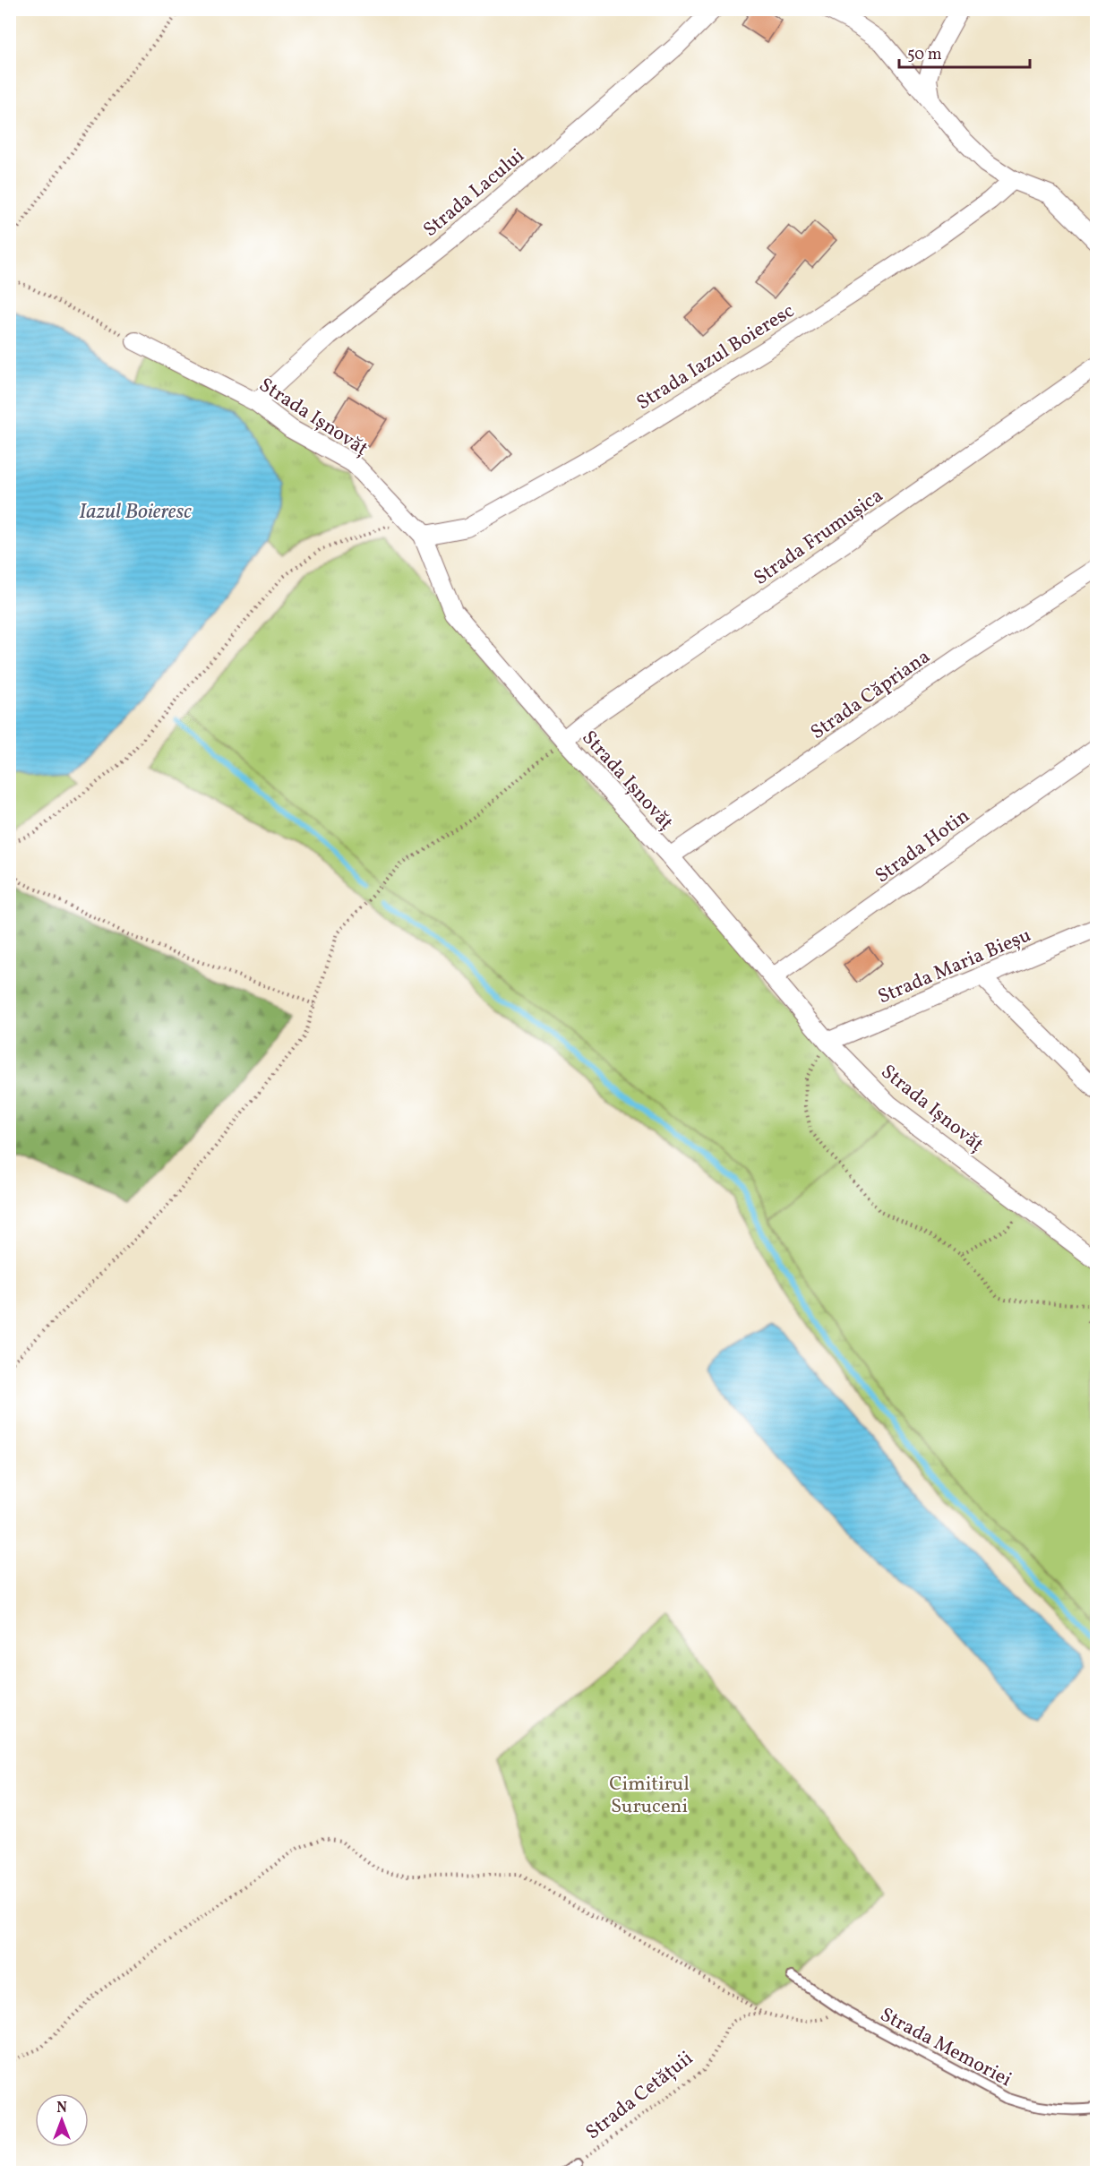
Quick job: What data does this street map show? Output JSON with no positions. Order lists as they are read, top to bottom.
{
  "streets": {
    "street": [
      "Strada Lacului",
      "Strada Iazul Boieresc",
      "Strada Ișnovăț",
      "Strada Frumușica",
      "Strada Căpriana",
      "Strada Hotin",
      "Strada Maria Bieșu"
    ],
    "lane": ["Strada Memoriei", "Strada Cetățuii"]
  },
  "crossings": [
    ["Strada Lacului", "Strada Ișnovăț"],
    ["Strada Iazul Boieresc", "Strada Ișnovăț"],
    ["Strada Ișnovăț", "Strada Frumușica"],
    ["Strada Ișnovăț", "Strada Căpriana"],
    ["Strada Ișnovăț", "Strada Hotin"],
    ["Strada Ișnovăț", "Strada Maria Bieșu"]
  ],
  "water": ["Iazul Boieresc"],
  "parks": ["Cimitirul Suruceni"],
  "scale_bar": "50 m",
  "north": "top"
}
